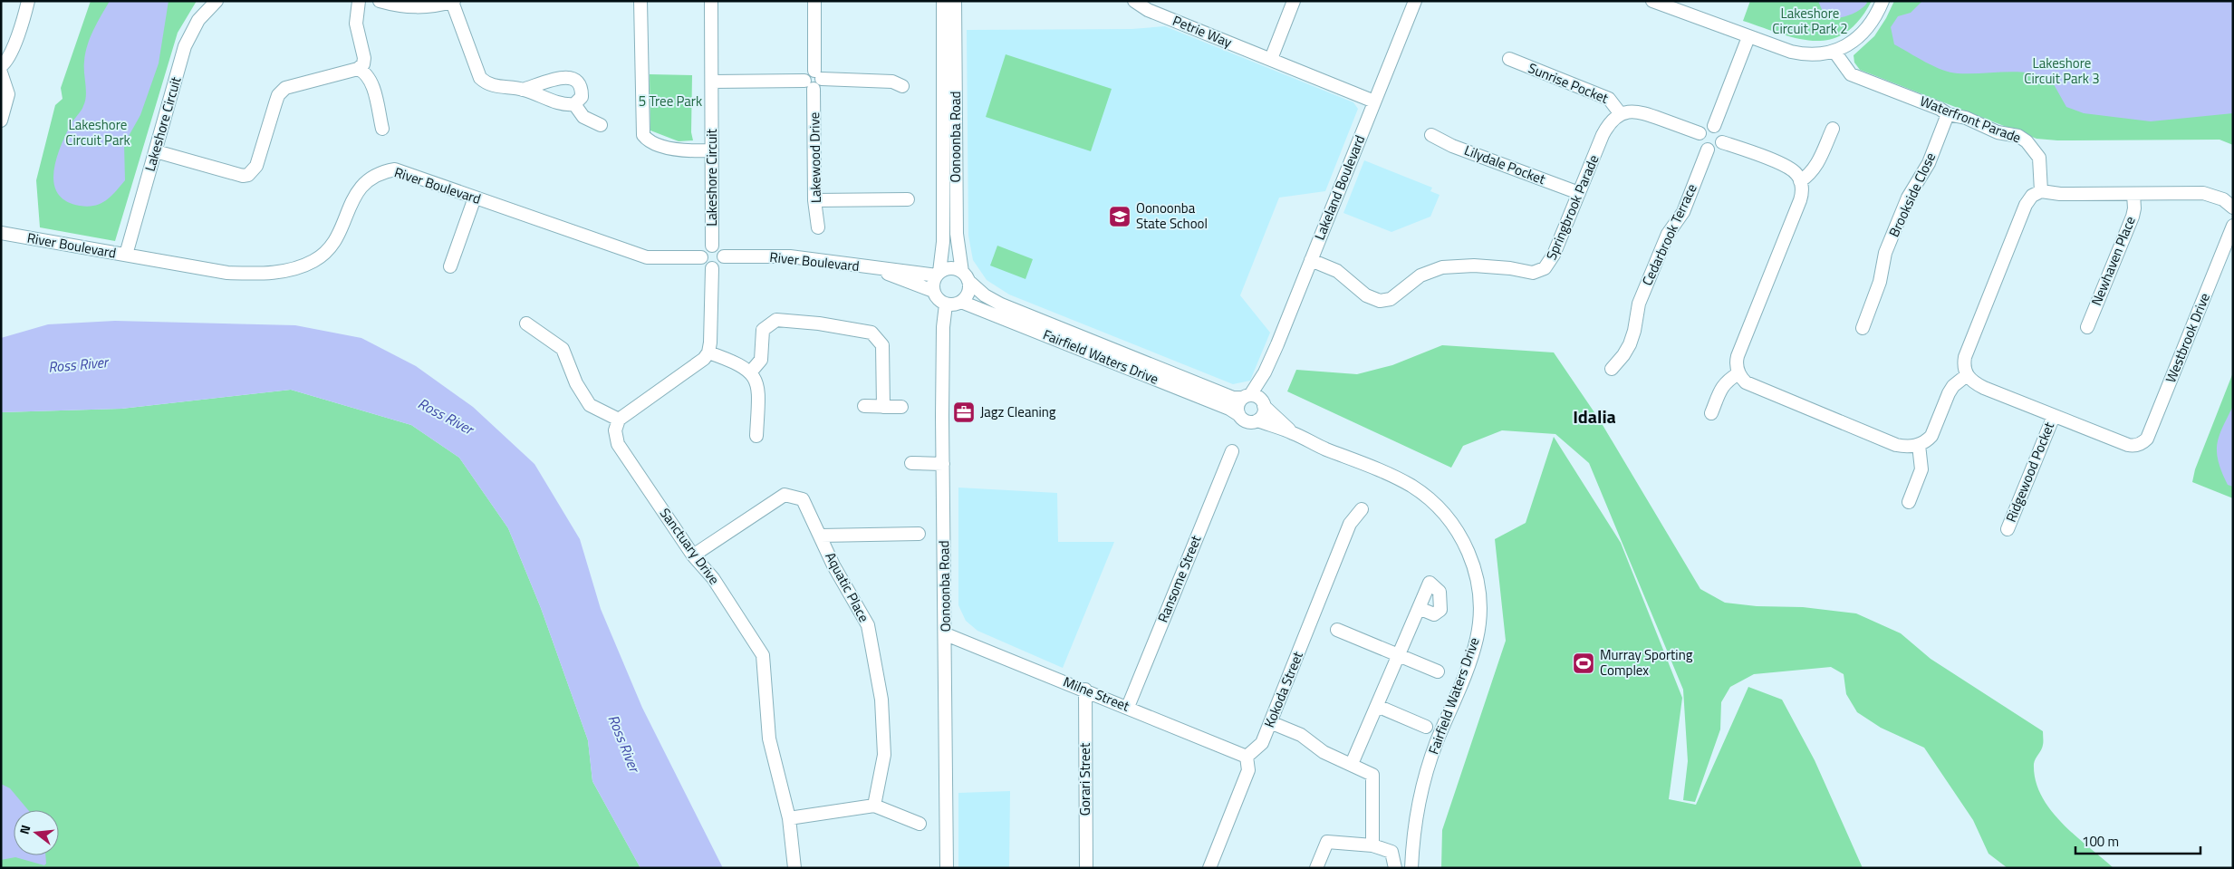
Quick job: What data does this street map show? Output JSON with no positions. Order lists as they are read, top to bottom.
{
  "streets": {
    "street": [
      "Petrie Way",
      "Sunrise Pocket",
      "Waterfront Parade",
      "Lakeshore Circuit",
      "Oonoonba Road",
      "Lakewood Drive",
      "Lilydale Pocket",
      "River Boulevard",
      "Lakeland Boulevard",
      "Brookside Close",
      "Springbrook Parade",
      "Cedarbrook Terrace",
      "Newhaven Place",
      "Westbrook Drive",
      "Fairfield Waters Drive",
      "Ridgewood Pocket",
      "Sanctuary Drive",
      "Ransome Street",
      "Aquatic Place",
      "Kokoda Street",
      "Milne Street",
      "Gorari Street"
    ]
  },
  "crossings": [
    ["Petrie Way", "Lakeland Boulevard"],
    ["Sunrise Pocket", "Springbrook Parade"],
    ["Waterfront Parade", "Brookside Close"],
    ["Lakeshore Circuit", "River Boulevard"],
    ["Oonoonba Road", "River Boulevard"],
    ["Oonoonba Road", "Fairfield Waters Drive"],
    ["Oonoonba Road", "Milne Street"],
    ["Lilydale Pocket", "Springbrook Parade"],
    ["River Boulevard", "Fairfield Waters Drive"],
    ["Lakeland Boulevard", "Springbrook Parade"],
    ["Lakeland Boulevard", "Fairfield Waters Drive"],
    ["Westbrook Drive", "Ridgewood Pocket"],
    ["Sanctuary Drive", "Aquatic Place"],
    ["Ransome Street", "Milne Street"],
    ["Kokoda Street", "Milne Street"],
    ["Milne Street", "Gorari Street"]
  ],
  "districts": ["Idalia"],
  "water": ["Ross River"],
  "parks": [
    "Lakeshore Circuit Park 2",
    "Lakeshore Circuit Park 3",
    "5 Tree Park",
    "Lakeshore Circuit Park"
  ],
  "places": {
    "school or university": ["Oonoonba State School"],
    "office": ["Jagz Cleaning"],
    "sports": ["Murray Sporting Complex"]
  },
  "scale_bar": "100 m",
  "north": "left"
}
